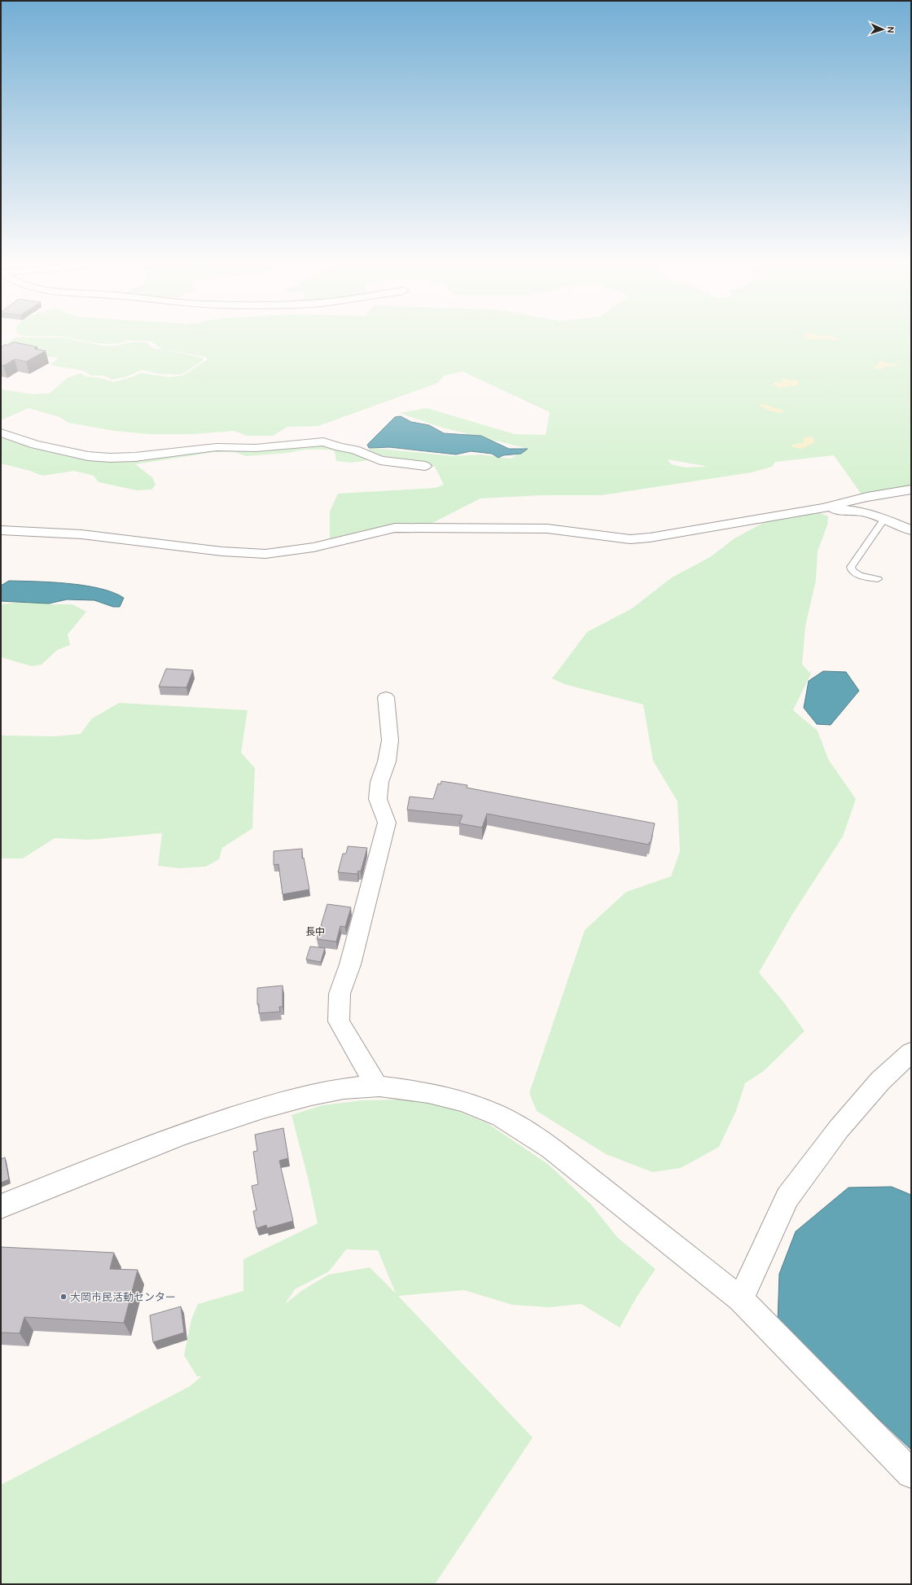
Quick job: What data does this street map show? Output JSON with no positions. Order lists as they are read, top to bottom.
{
  "districts": ["長中"],
  "places": ["大岡市民活動センター"],
  "north": "right"
}
